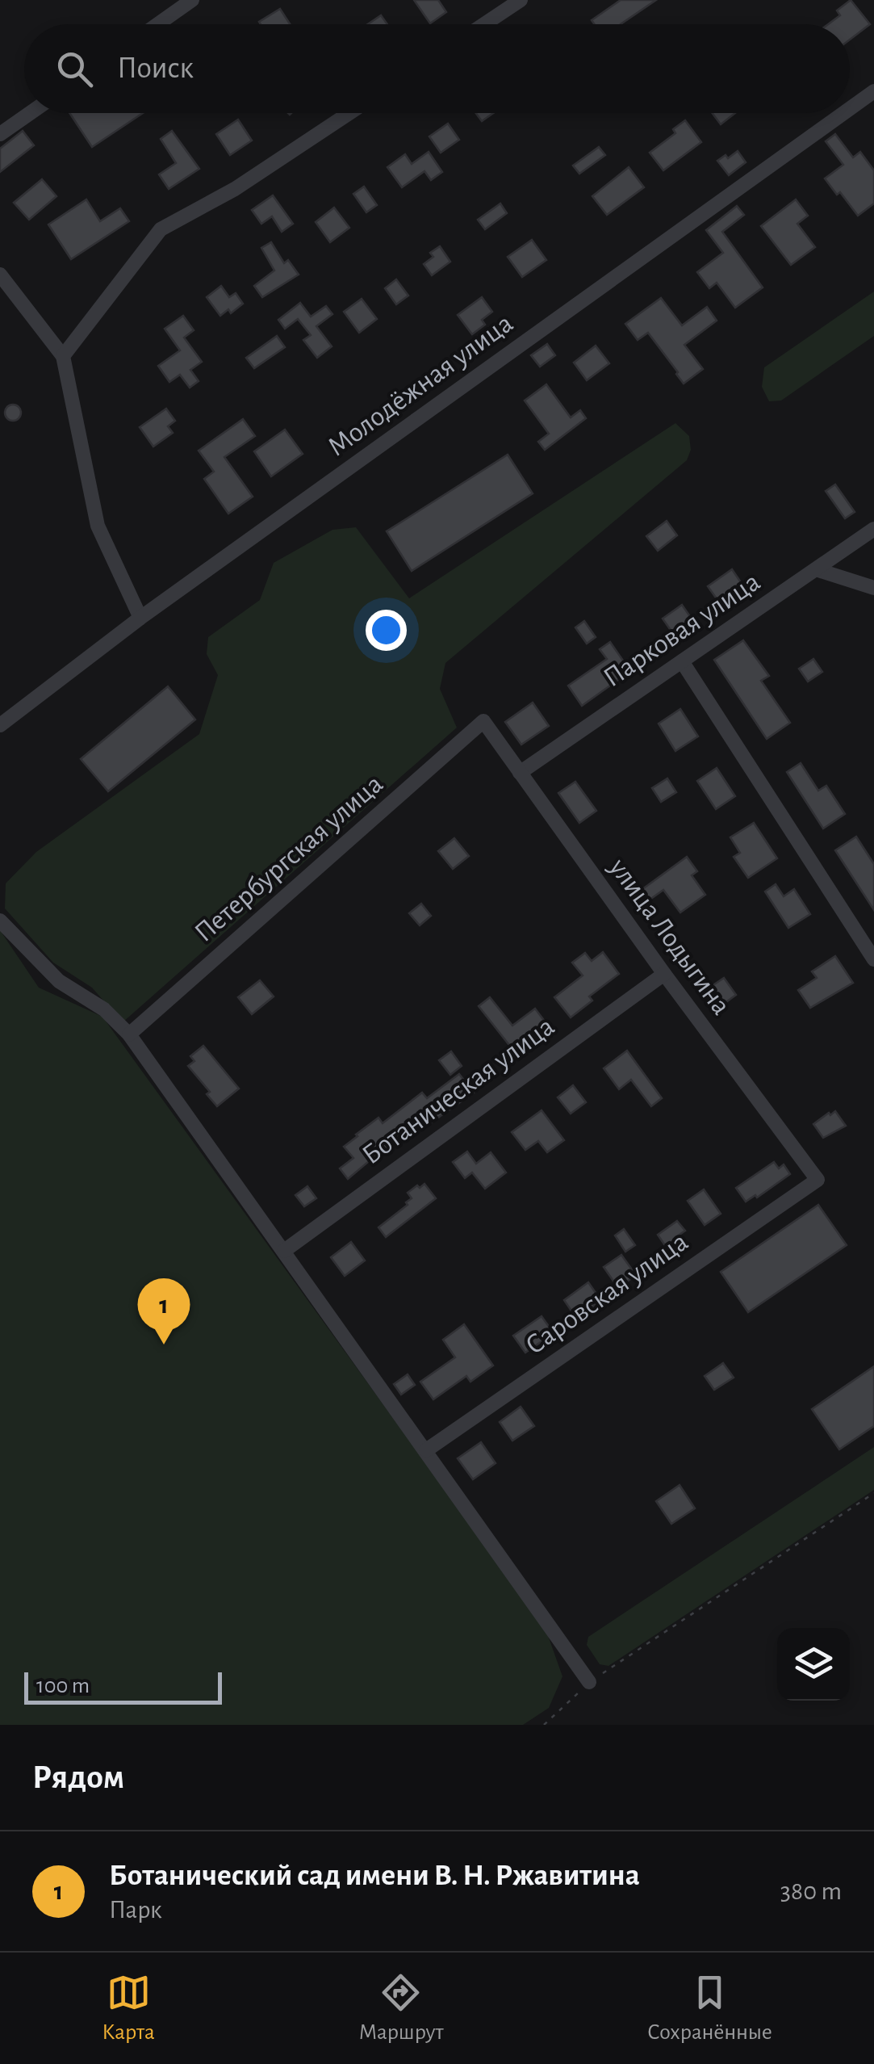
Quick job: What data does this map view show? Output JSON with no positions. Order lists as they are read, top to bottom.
{
  "streets": {
    "street": [
      "Молодёжная улица",
      "Парковая улица",
      "Петербургская улица",
      "улица Лодыгина",
      "Ботаническая улица",
      "Саровская улица"
    ]
  },
  "crossings": [
    ["Парковая улица", "улица Лодыгина"],
    ["Петербургская улица", "улица Лодыгина"],
    ["улица Лодыгина", "Ботаническая улица"],
    ["улица Лодыгина", "Саровская улица"]
  ],
  "scale_bar": "100 m",
  "page": {
    "search": "Поиск",
    "pins": "1",
    "scale": "100 m",
    "heading": "Рядом",
    "list": [
      {
        "mark": "1",
        "name": "Ботанический сад имени В. Н. Ржавитина",
        "note": "Парк",
        "value": "380 m"
      }
    ],
    "nav": ["Карта", "Маршрут", "Сохранённые"]
  }
}
